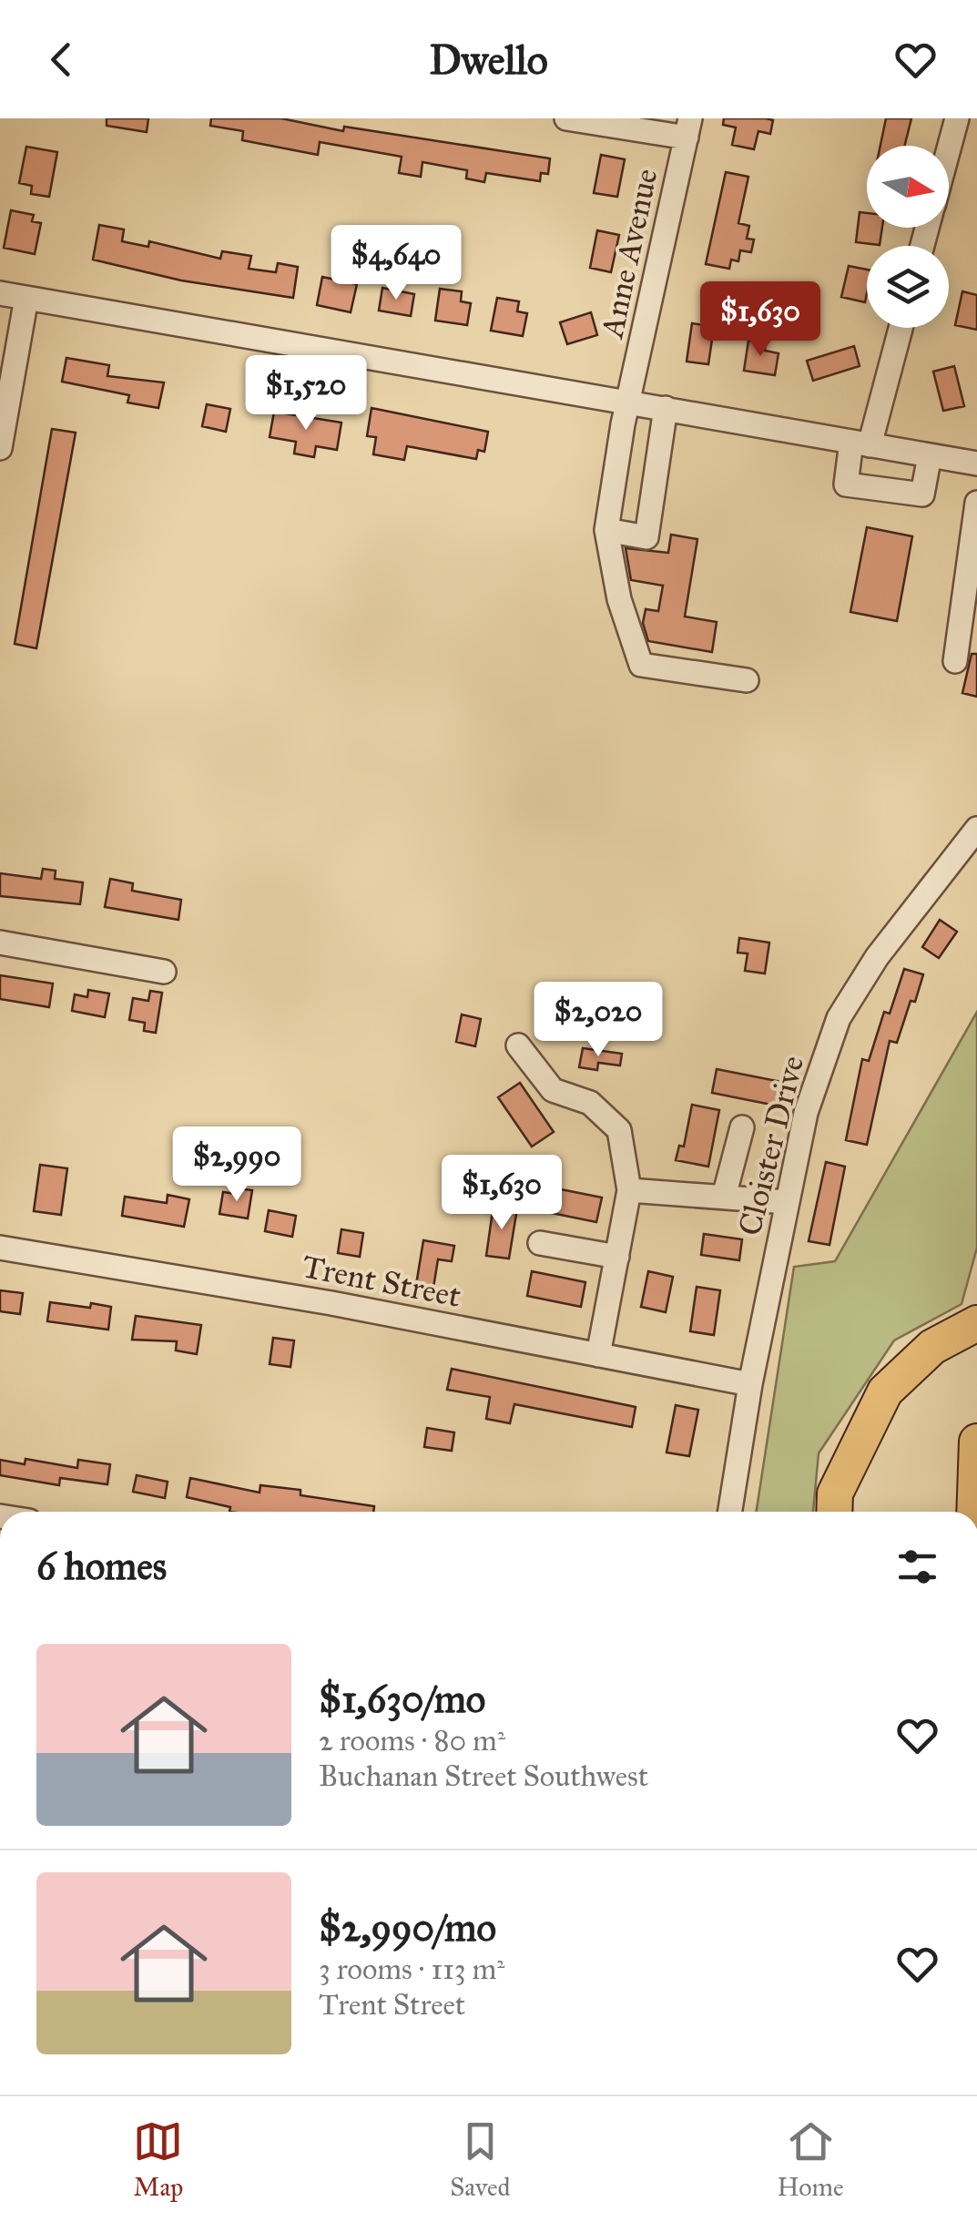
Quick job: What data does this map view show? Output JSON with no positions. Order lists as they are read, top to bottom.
{
  "streets": {
    "street": ["Anne Avenue", "Cloister Drive", "Trent Street"]
  },
  "crossings": [
    ["Cloister Drive", "Trent Street"]
  ],
  "north": "right",
  "page": {
    "header": "Dwello",
    "price": [
      "$4,640",
      "$1,630",
      "$1,520",
      "$2,020",
      "$2,990",
      "$1,630"
    ],
    "heading": "6 homes",
    "list": [
      {
        "name": "$1,630/mo",
        "note": "2 rooms · 80 m² · Buchanan Street Southwest"
      },
      {
        "name": "$2,990/mo",
        "note": "3 rooms · 113 m² · Trent Street"
      }
    ],
    "tabs": ["Map", "Saved", "Home"]
  }
}
